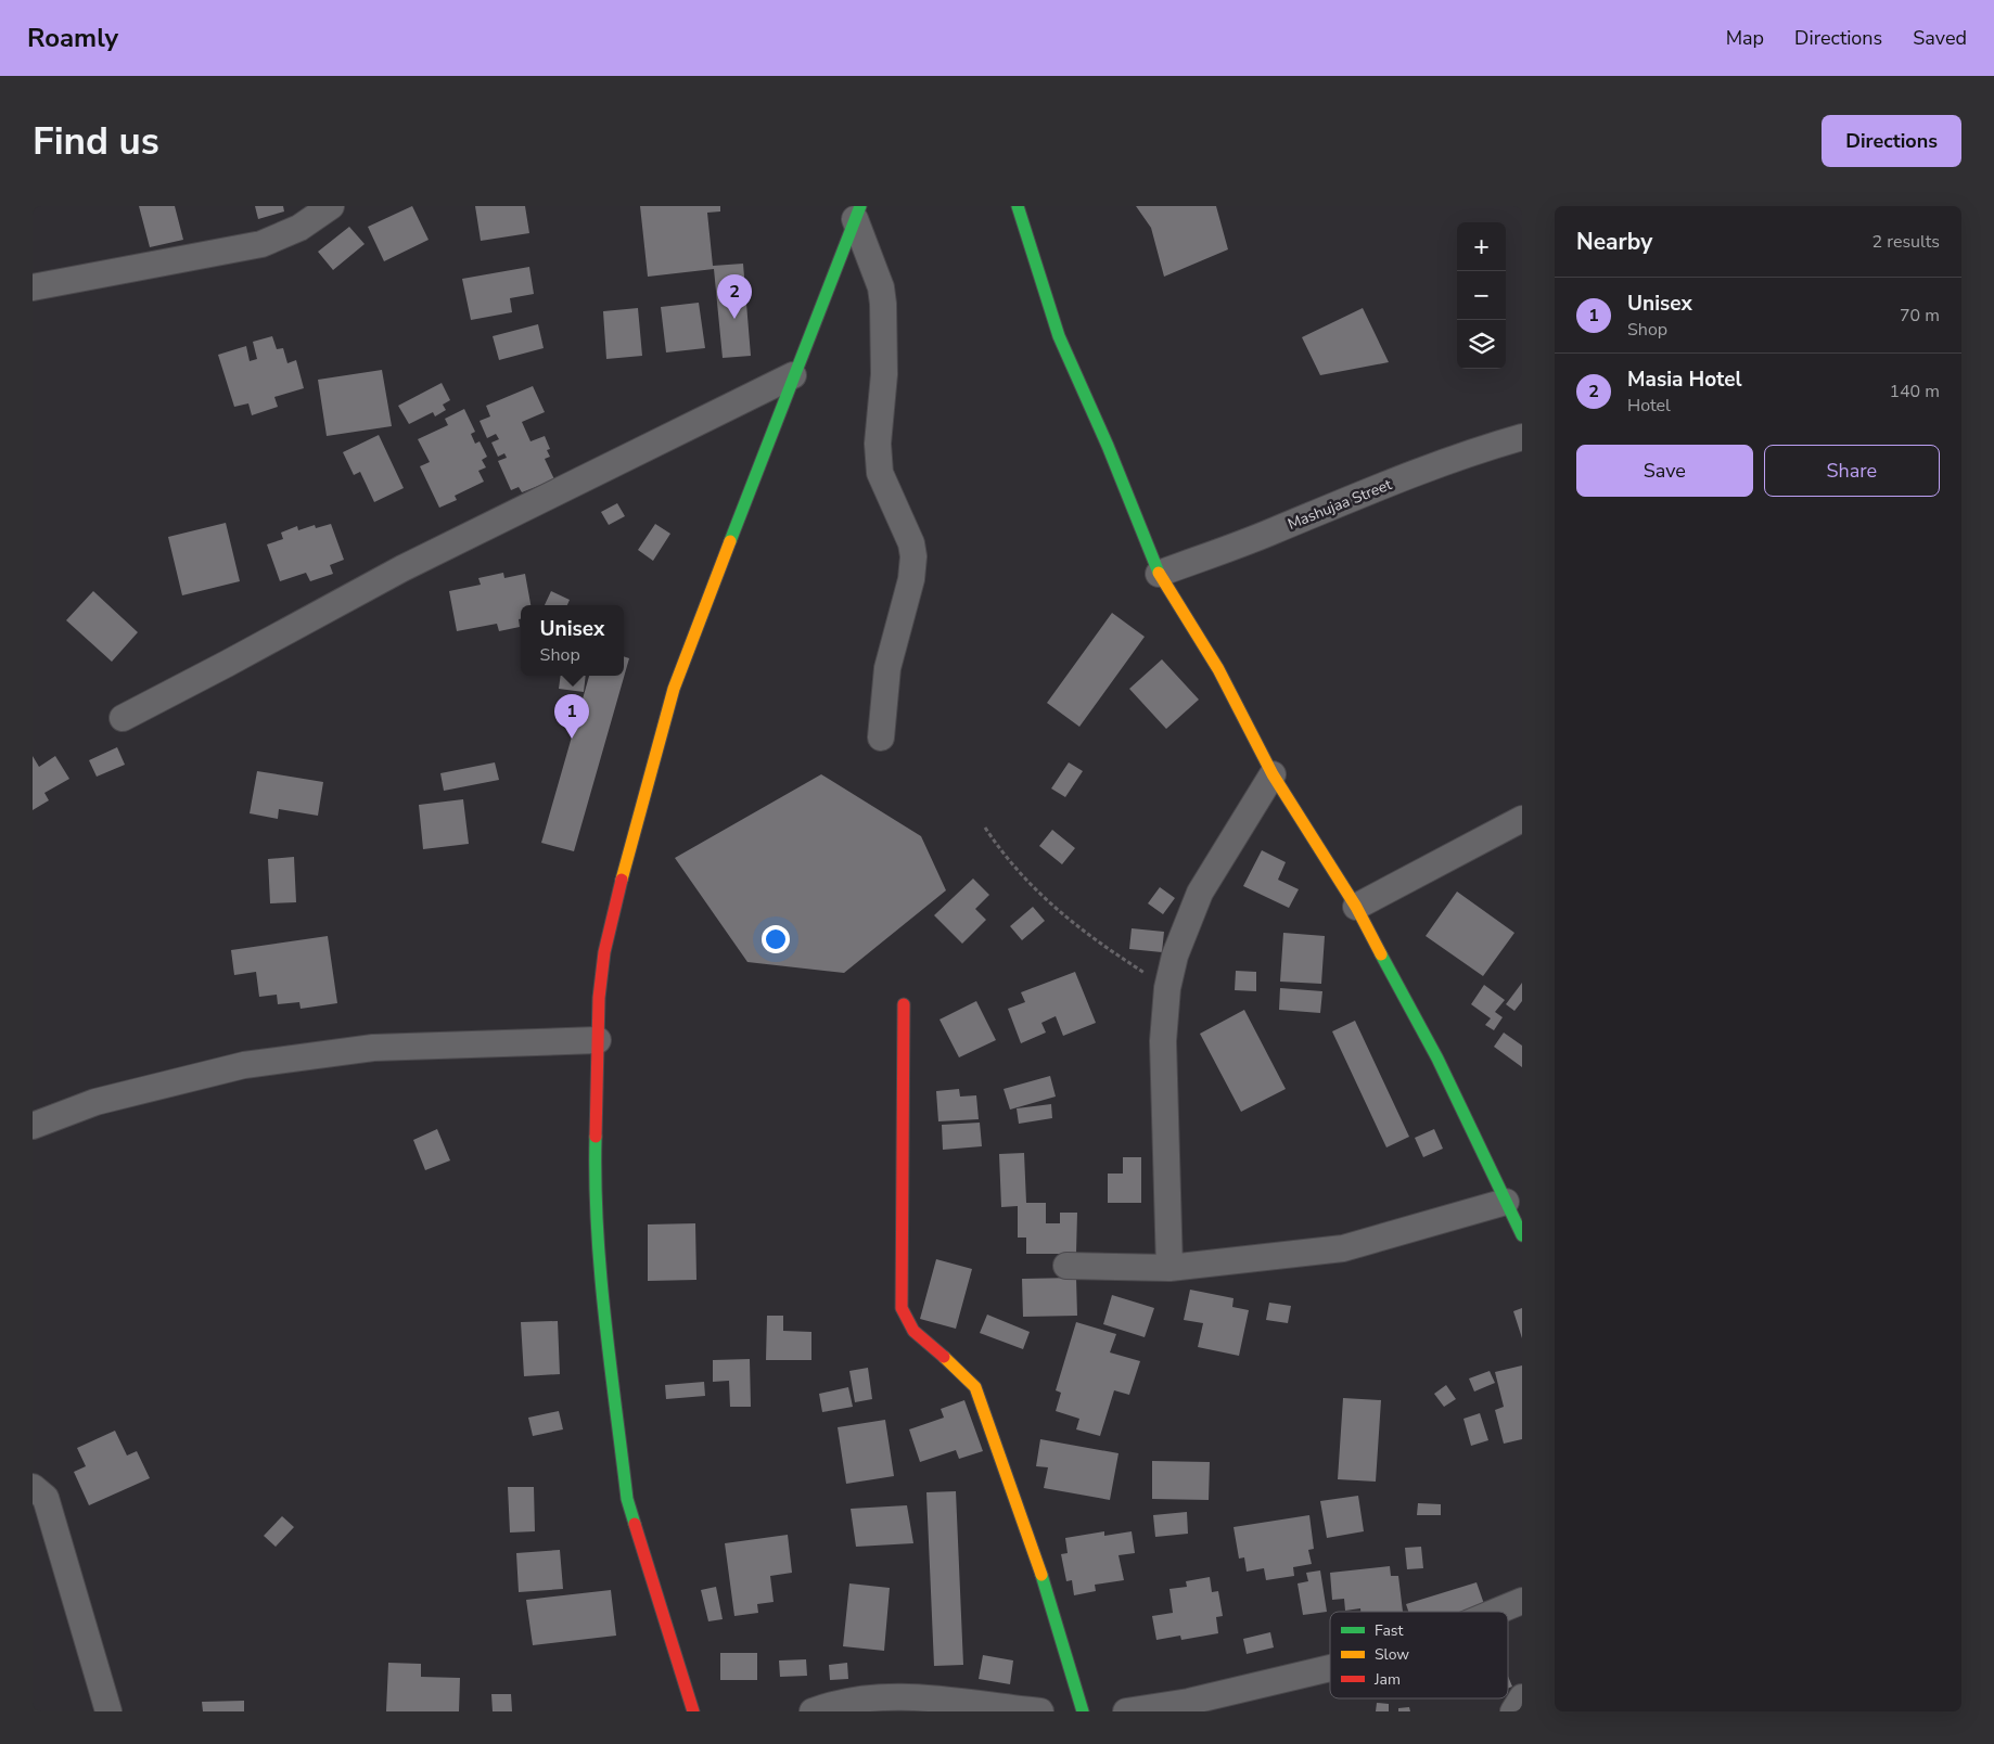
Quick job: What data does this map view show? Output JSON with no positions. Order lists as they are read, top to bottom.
{
  "streets": {
    "street": ["Mashujaa Street"]
  },
  "legend": ["Fast", "Slow", "Jam"],
  "page": {
    "header": "Roamly",
    "nav": ["Map", "Directions", "Saved"],
    "buttons": [
      "Directions",
      ["Save", "Share"]
    ],
    "title": "Find us",
    "heading": ["Nearby", "2 results"],
    "map_buttons": ["+", "−"],
    "pins": ["2", "1"],
    "list": [
      {
        "mark": "1",
        "name": "Unisex",
        "note": "Shop",
        "value": "70 m"
      },
      {
        "mark": "2",
        "name": "Masia Hotel",
        "note": "Hotel",
        "value": "140 m"
      }
    ],
    "popup": ["Unisex", "Shop"]
  }
}
